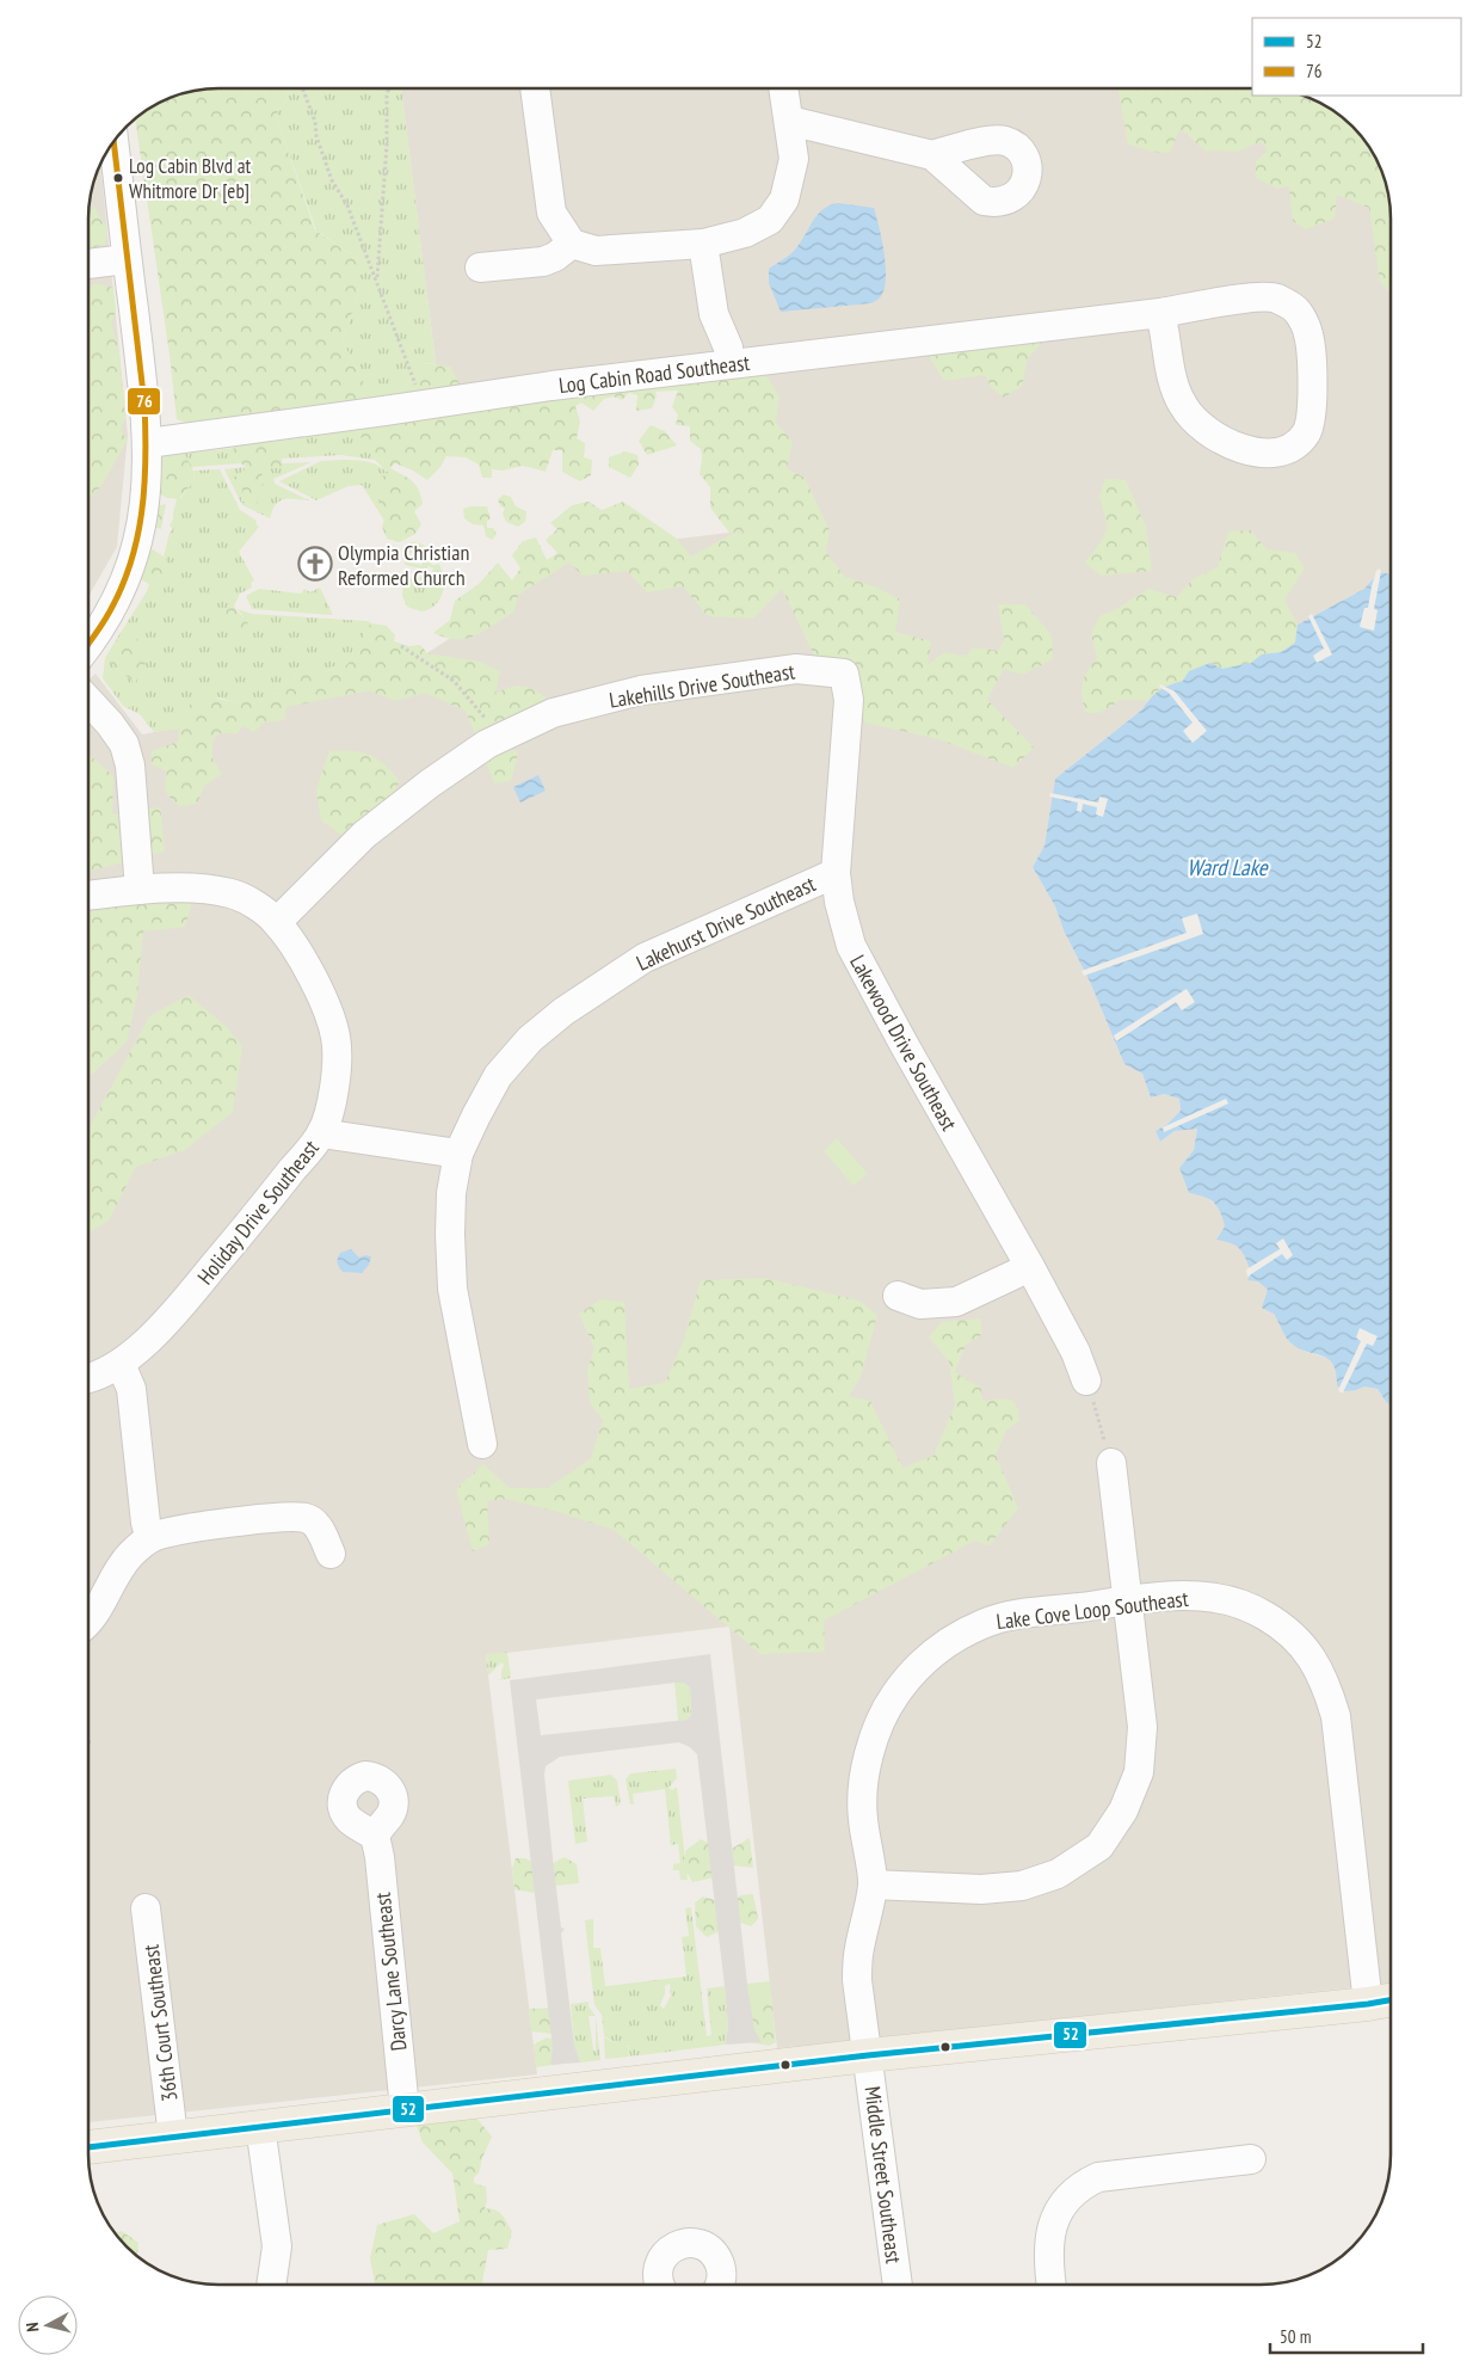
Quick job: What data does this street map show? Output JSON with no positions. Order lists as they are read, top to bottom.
{
  "streets": {
    "street": [
      "Log Cabin Road Southeast",
      "Lakehills Drive Southeast",
      "Lakehurst Drive Southeast",
      "Lakewood Drive Southeast",
      "Holiday Drive Southeast",
      "Lake Cove Loop Southeast",
      "Darcy Lane Southeast",
      "36th Court Southeast",
      "Middle Street Southeast"
    ]
  },
  "crossings": [
    ["Lakehills Drive Southeast", "Lakewood Drive Southeast"],
    ["Lakehills Drive Southeast", "Holiday Drive Southeast"],
    ["Lakehurst Drive Southeast", "Lakewood Drive Southeast"],
    ["Lake Cove Loop Southeast", "Middle Street Southeast"]
  ],
  "water": ["Ward Lake"],
  "places": {
    "other": ["Log Cabin Blvd at Whitmore Dr [eb]"],
    "church": ["Olympia Christian Reformed Church"]
  },
  "lines": ["transit line 76", "transit line 52"],
  "legend": ["52", "76"],
  "scale_bar": "50 m",
  "north": "left"
}
